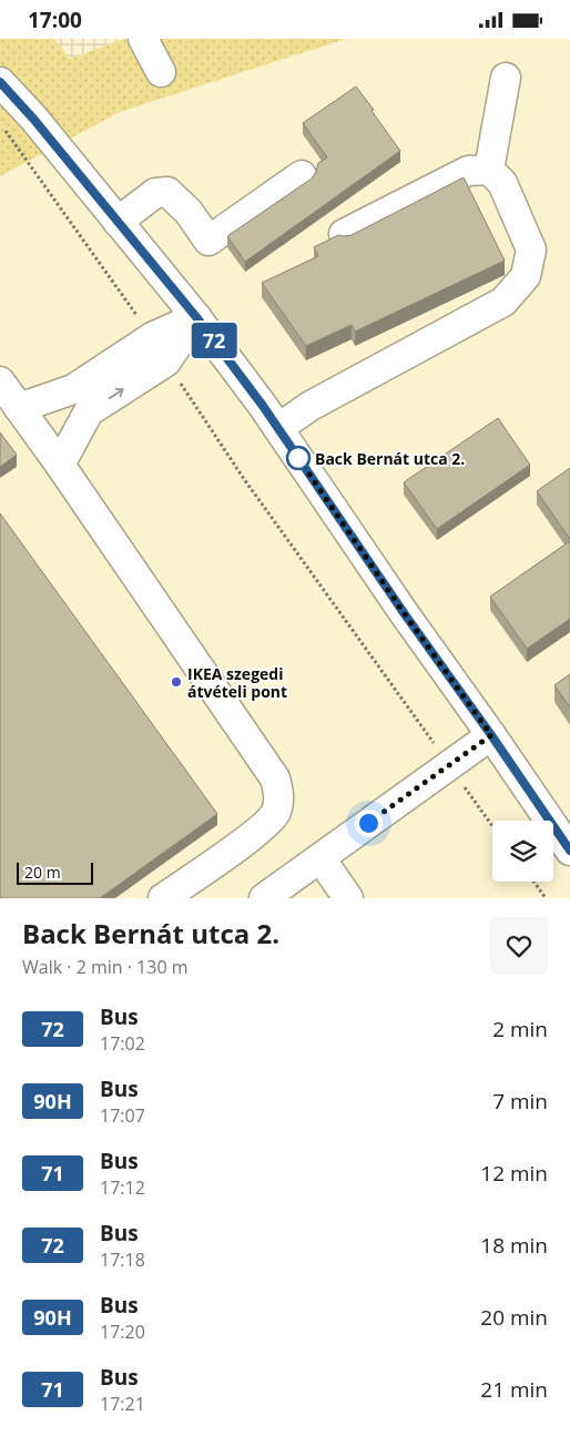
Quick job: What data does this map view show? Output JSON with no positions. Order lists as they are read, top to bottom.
{
  "places": ["Back Bernát utca 2.", "IKEA szegedi átvételi pont"],
  "lines": ["bus line 72"],
  "scale_bar": "20 m",
  "page": {
    "status": "17:00",
    "on_map": "72",
    "scale": "20 m",
    "heading": ["Back Bernát utca 2.", "Walk · 2 min · 130 m"],
    "list": [
      {
        "mark": "72",
        "name": "Bus",
        "note": "17:02",
        "value": "2 min"
      },
      {
        "mark": "90H",
        "name": "Bus",
        "note": "17:07",
        "value": "7 min"
      },
      {
        "mark": "71",
        "name": "Bus",
        "note": "17:12",
        "value": "12 min"
      },
      {
        "mark": "72",
        "name": "Bus",
        "note": "17:18",
        "value": "18 min"
      },
      {
        "mark": "90H",
        "name": "Bus",
        "note": "17:20",
        "value": "20 min"
      },
      {
        "mark": "71",
        "name": "Bus",
        "note": "17:21",
        "value": "21 min"
      }
    ]
  }
}
